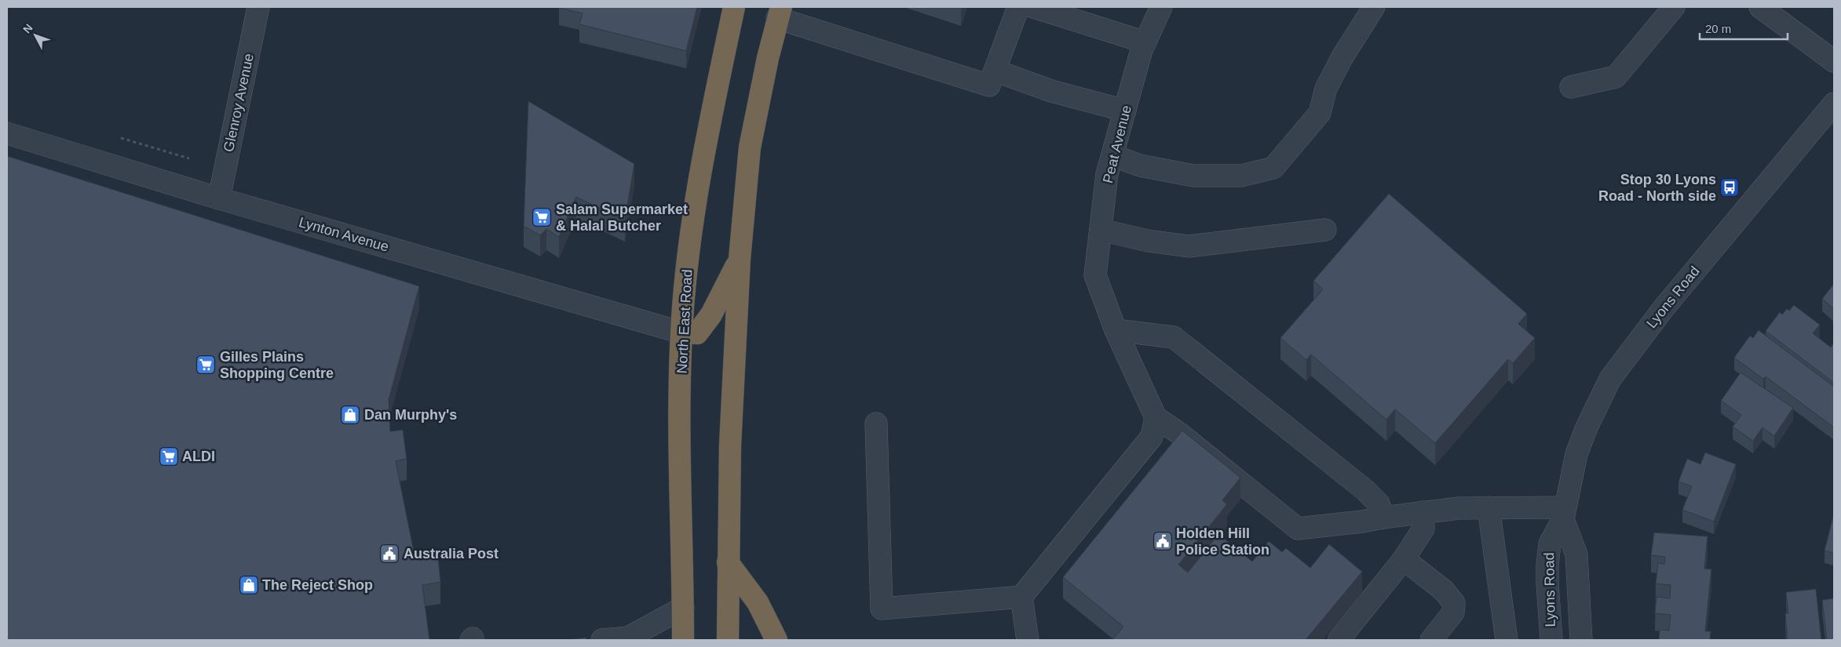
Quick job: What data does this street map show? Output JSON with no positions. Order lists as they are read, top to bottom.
{
  "streets": {
    "highway": ["North East Road"],
    "street": [
      "Glenroy Avenue",
      "Peat Avenue",
      "Lynton Avenue",
      "Lyons Road"
    ]
  },
  "crossings": [
    ["Glenroy Avenue", "Lynton Avenue"],
    ["Lynton Avenue", "North East Road"]
  ],
  "places": {
    "bus stop": ["Stop 30 Lyons Road - North side"],
    "supermarket": ["Salam Supermarket & Halal Butcher", "Gilles Plains Shopping Centre", "ALDI"],
    "shop": ["Dan Murphy's", "The Reject Shop"],
    "public building": ["Holden Hill Police Station", "Australia Post"]
  },
  "scale_bar": "20 m",
  "north": "top left"
}
